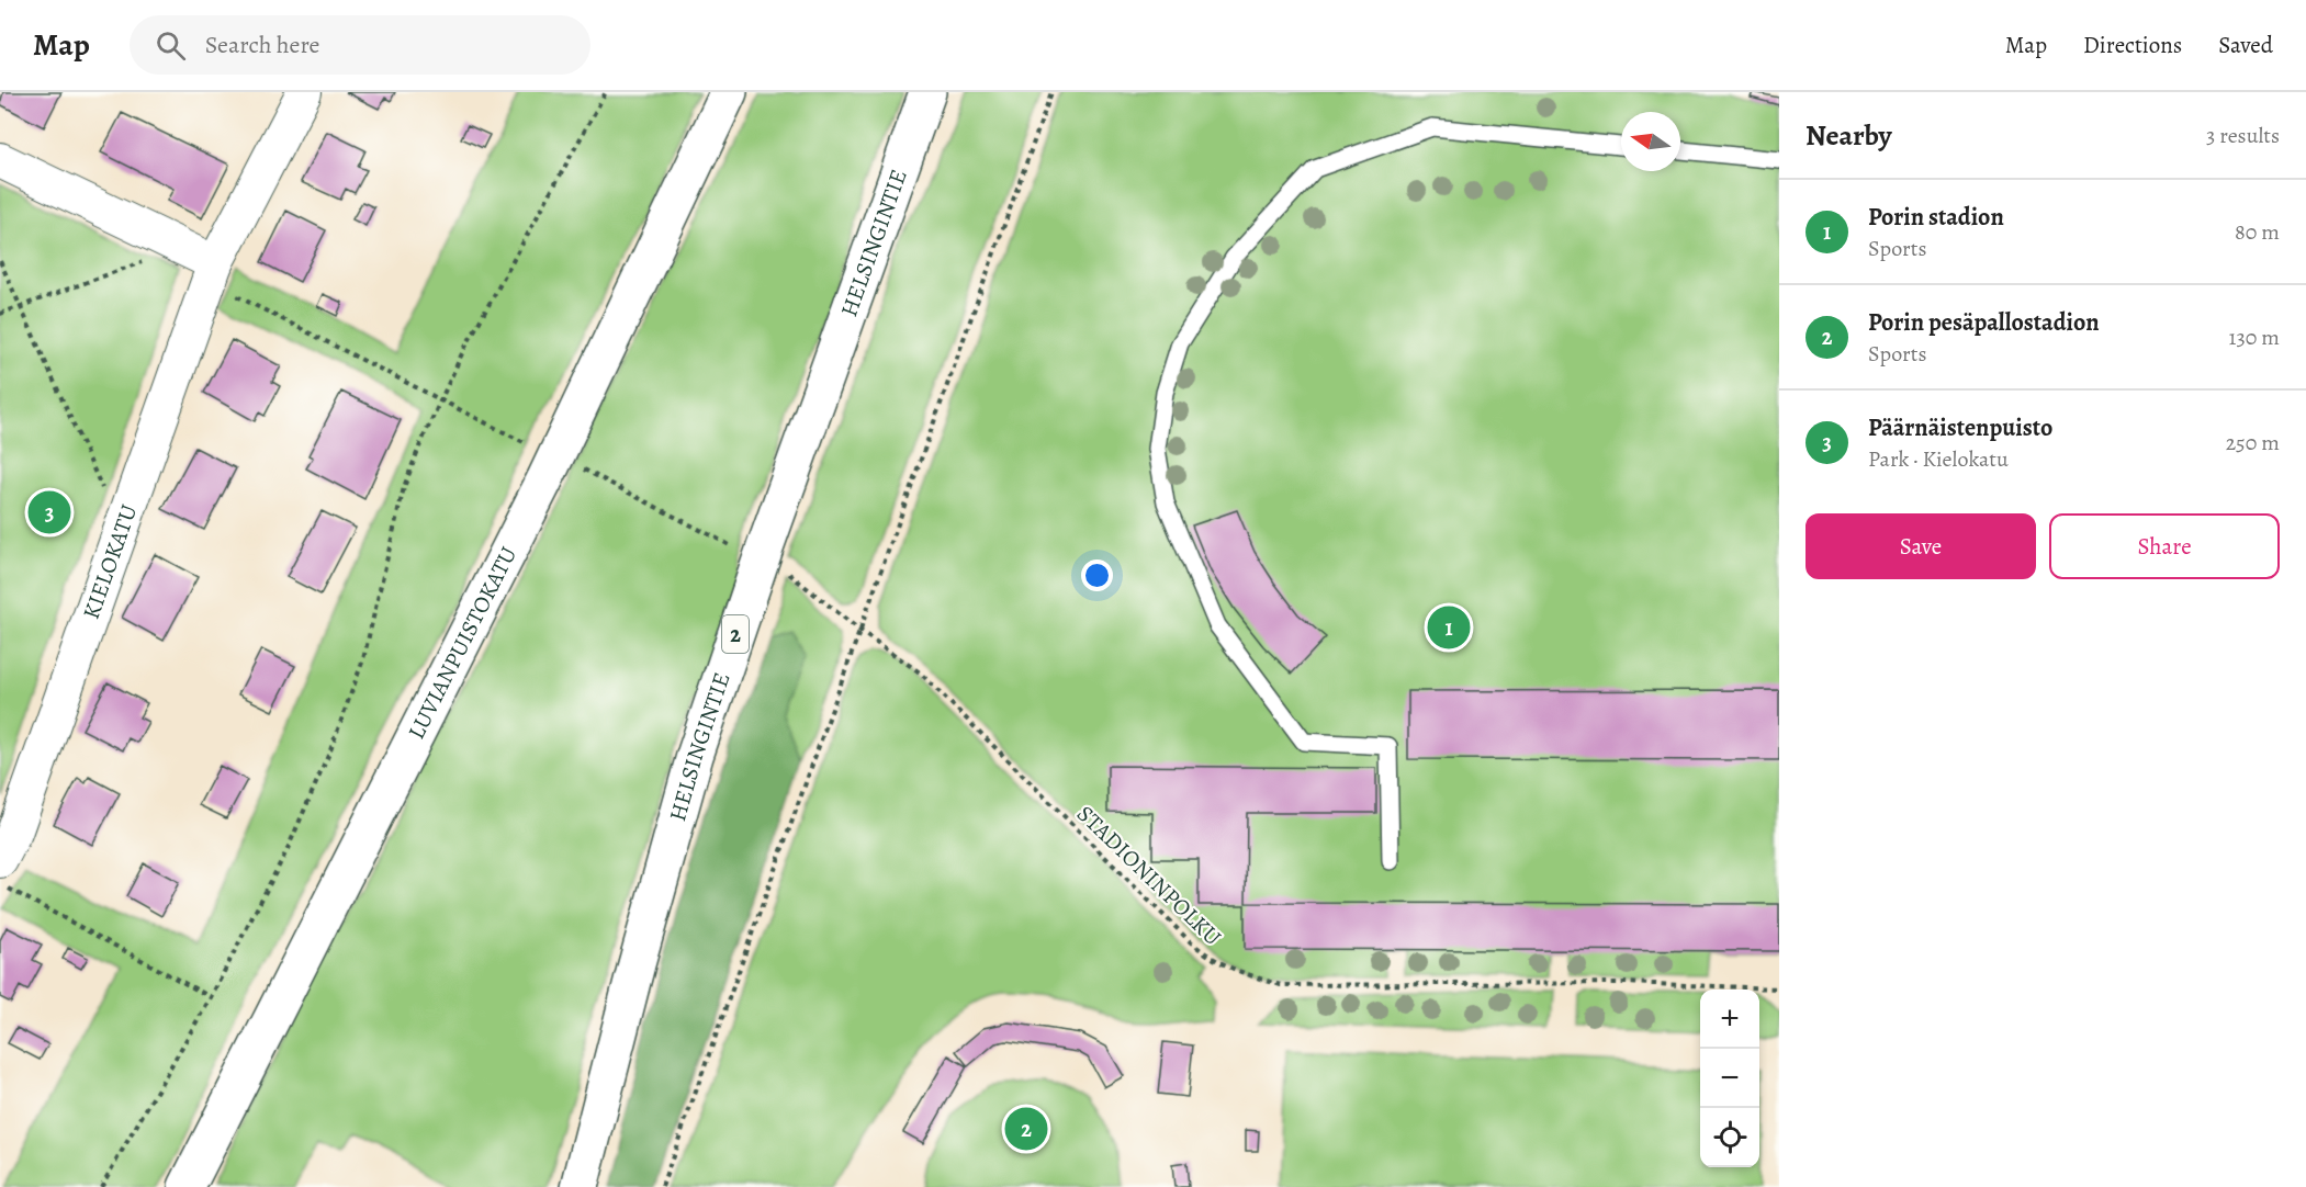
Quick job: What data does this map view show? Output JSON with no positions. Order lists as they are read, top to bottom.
{
  "streets": {
    "main road": ["HELSINGINTIE", "2", "LUVIANPUISTOKATU"],
    "street": ["KIELOKATU"],
    "path": ["STADIONINPOLKU"]
  },
  "north": "left",
  "page": {
    "header": "Map",
    "search": "Search here",
    "nav": ["Map", "Directions", "Saved"],
    "heading": ["Nearby", "3 results"],
    "list": [
      {
        "mark": "1",
        "name": "Porin stadion",
        "note": "Sports",
        "value": "80 m"
      },
      {
        "mark": "2",
        "name": "Porin pesäpallostadion",
        "note": "Sports",
        "value": "130 m"
      },
      {
        "mark": "3",
        "name": "Päärnäistenpuisto",
        "note": "Park · Kielokatu",
        "value": "250 m"
      }
    ],
    "pins": ["3", "1", "2"],
    "buttons": ["Save", "Share"],
    "map_buttons": ["+", "−"]
  }
}
